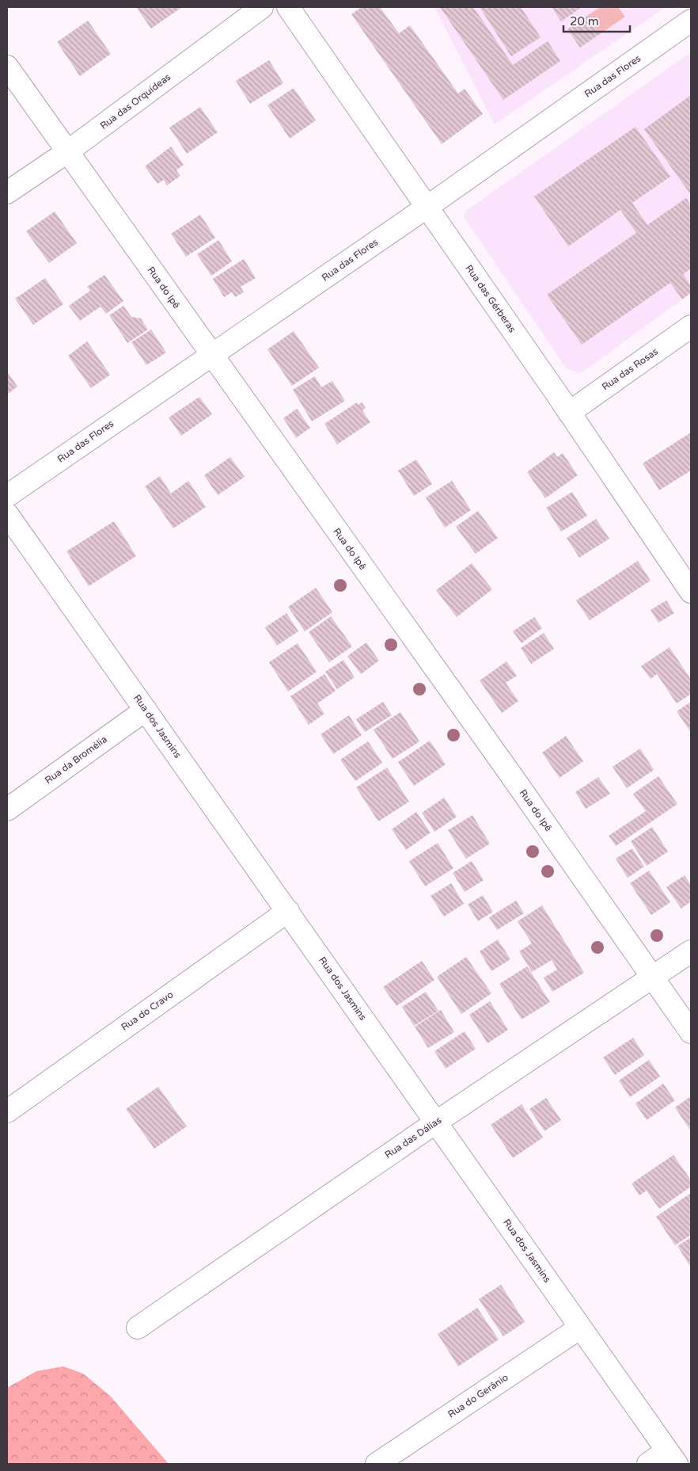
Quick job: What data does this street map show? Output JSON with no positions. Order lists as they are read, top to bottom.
{
  "streets": {
    "street": [
      "Rua das Flores",
      "Rua das Orquídeas",
      "Rua do Ipê",
      "Rua das Gérberas",
      "Rua das Rosas",
      "Rua dos Jasmins",
      "Rua da Bromélia",
      "Rua do Cravo",
      "Rua das Dálias",
      "Rua do Gerânio"
    ]
  },
  "crossings": [
    ["Rua das Flores", "Rua do Ipê"],
    ["Rua das Flores", "Rua das Gérberas"],
    ["Rua das Orquídeas", "Rua do Ipê"],
    ["Rua do Ipê", "Rua das Dálias"],
    ["Rua das Gérberas", "Rua das Rosas"],
    ["Rua dos Jasmins", "Rua da Bromélia"],
    ["Rua dos Jasmins", "Rua do Cravo"],
    ["Rua dos Jasmins", "Rua das Dálias"],
    ["Rua dos Jasmins", "Rua do Gerânio"]
  ],
  "scale_bar": "20 m"
}
